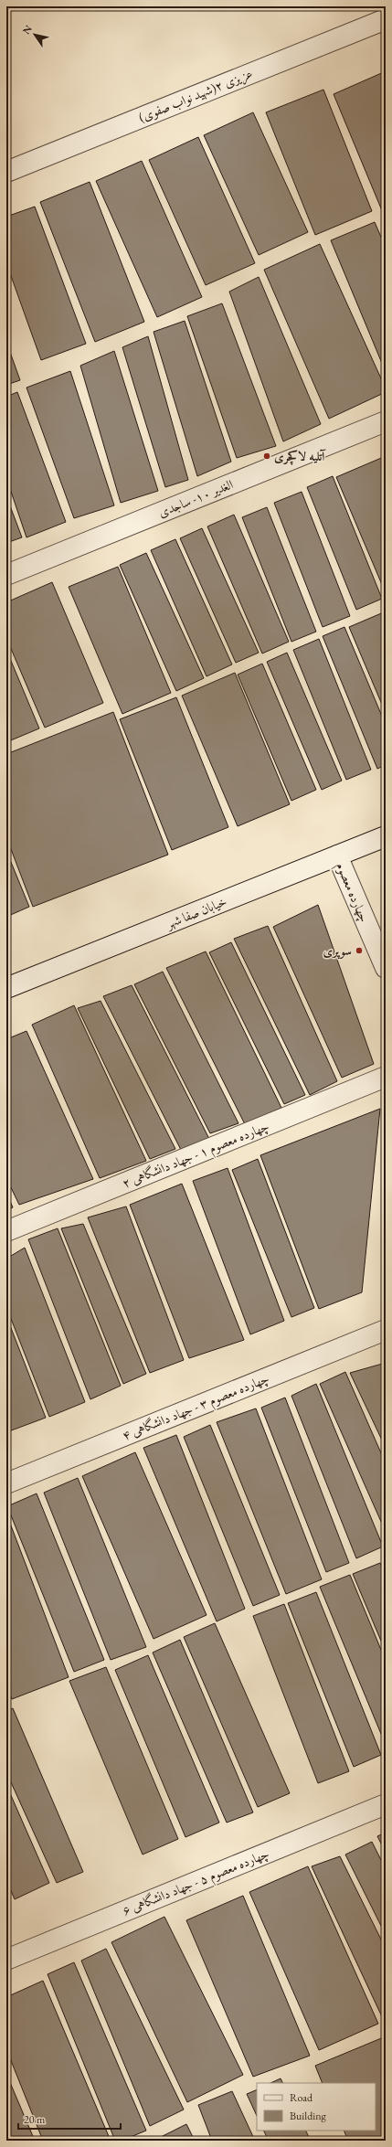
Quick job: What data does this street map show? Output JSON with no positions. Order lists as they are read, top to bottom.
{
  "streets": {
    "street": [
      "عزیزی ۲(شهید نواب صفوی)",
      "الغدیر ۱۰- ساجدی",
      "چهارده معصوم",
      "خیابان صفا شهر",
      "چهارده معصوم ۱ - جهاد دانشگاهی ۲",
      "چهارده معصوم ۳ - جهاد دانشگاهی ۴",
      "چهارده معصوم ۵ - جهاد دانشگاهی ۶"
    ]
  },
  "crossings": [
    ["چهارده معصوم", "خیابان صفا شهر"]
  ],
  "places": ["آتلیه لاکچری", "سوپری"],
  "legend": ["Road", "Building"],
  "scale_bar": "20 m",
  "north": "top left"
}
